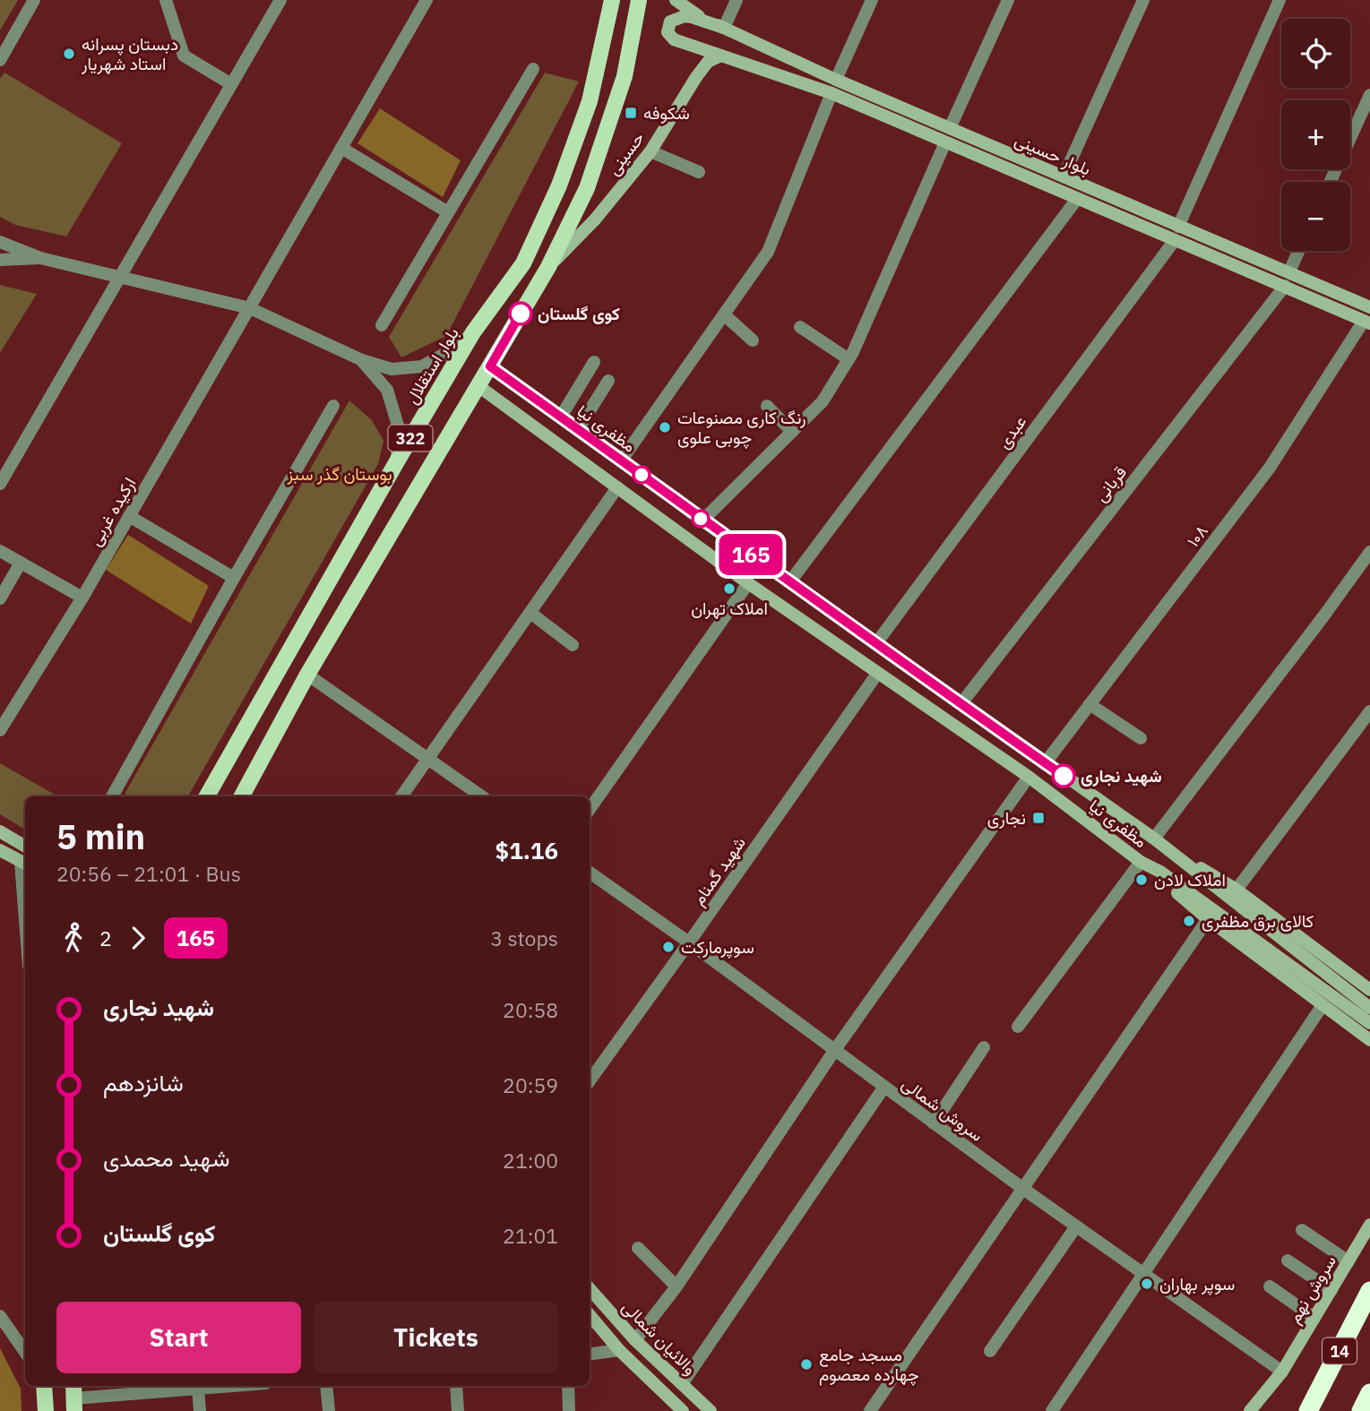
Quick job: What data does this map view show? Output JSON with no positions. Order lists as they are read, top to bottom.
{
  "streets": {
    "highway": ["14"],
    "main road": [
      "حسینی",
      "بلوار حسینی",
      "بلوار استقلال",
      "مظفری نیا",
      "322",
      "سروش نهم",
      "والائیان شمالی"
    ],
    "street": [
      "عبدی",
      "قربانی",
      "ارکیده غربی",
      "۱۰۸",
      "شهید گمنام",
      "سروش شمالی"
    ]
  },
  "crossings": [
    ["حسینی", "بلوار حسینی"],
    ["حسینی", "322"],
    ["بلوار حسینی", "عبدی"],
    ["بلوار حسینی", "قربانی"],
    ["بلوار حسینی", "۱۰۸"],
    ["مظفری نیا", "عبدی"],
    ["مظفری نیا", "322"],
    ["مظفری نیا", "قربانی"],
    ["مظفری نیا", "۱۰۸"],
    ["مظفری نیا", "شهید گمنام"],
    ["شهید گمنام", "سروش شمالی"],
    ["سروش شمالی", "سروش نهم"]
  ],
  "parks": ["بوستان گذر سبز"],
  "places": {
    "other": [
      "دبستان پسرانه استاد شهريار",
      "کوی گلستان",
      "رنگ کاری مصنوعات چوبی علوی",
      "املاک تهران",
      "شهید نجاری",
      "املاک لادن",
      "کالای برق مظفری",
      "سوپرمارکت",
      "سوپر بهاران",
      "مسجد جامع چهارده معصوم"
    ],
    "transit": ["شکوفه", "نجاری"]
  },
  "lines": ["bus line 165"],
  "page": {
    "on_map": "165",
    "map_buttons": ["+", "−"],
    "heading": ["5 min", "20:56 – 21:01 · Bus", "$1.16"],
    "legs": ["2", "165", "3 stops"],
    "list": [
      {
        "name": "شهید نجاری",
        "value": "20:58"
      },
      {
        "name": "شانزدهم",
        "value": "20:59"
      },
      {
        "name": "شهید محمدی",
        "value": "21:00"
      },
      {
        "name": "کوی گلستان",
        "value": "21:01"
      }
    ],
    "buttons": ["Start", "Tickets"]
  }
}
